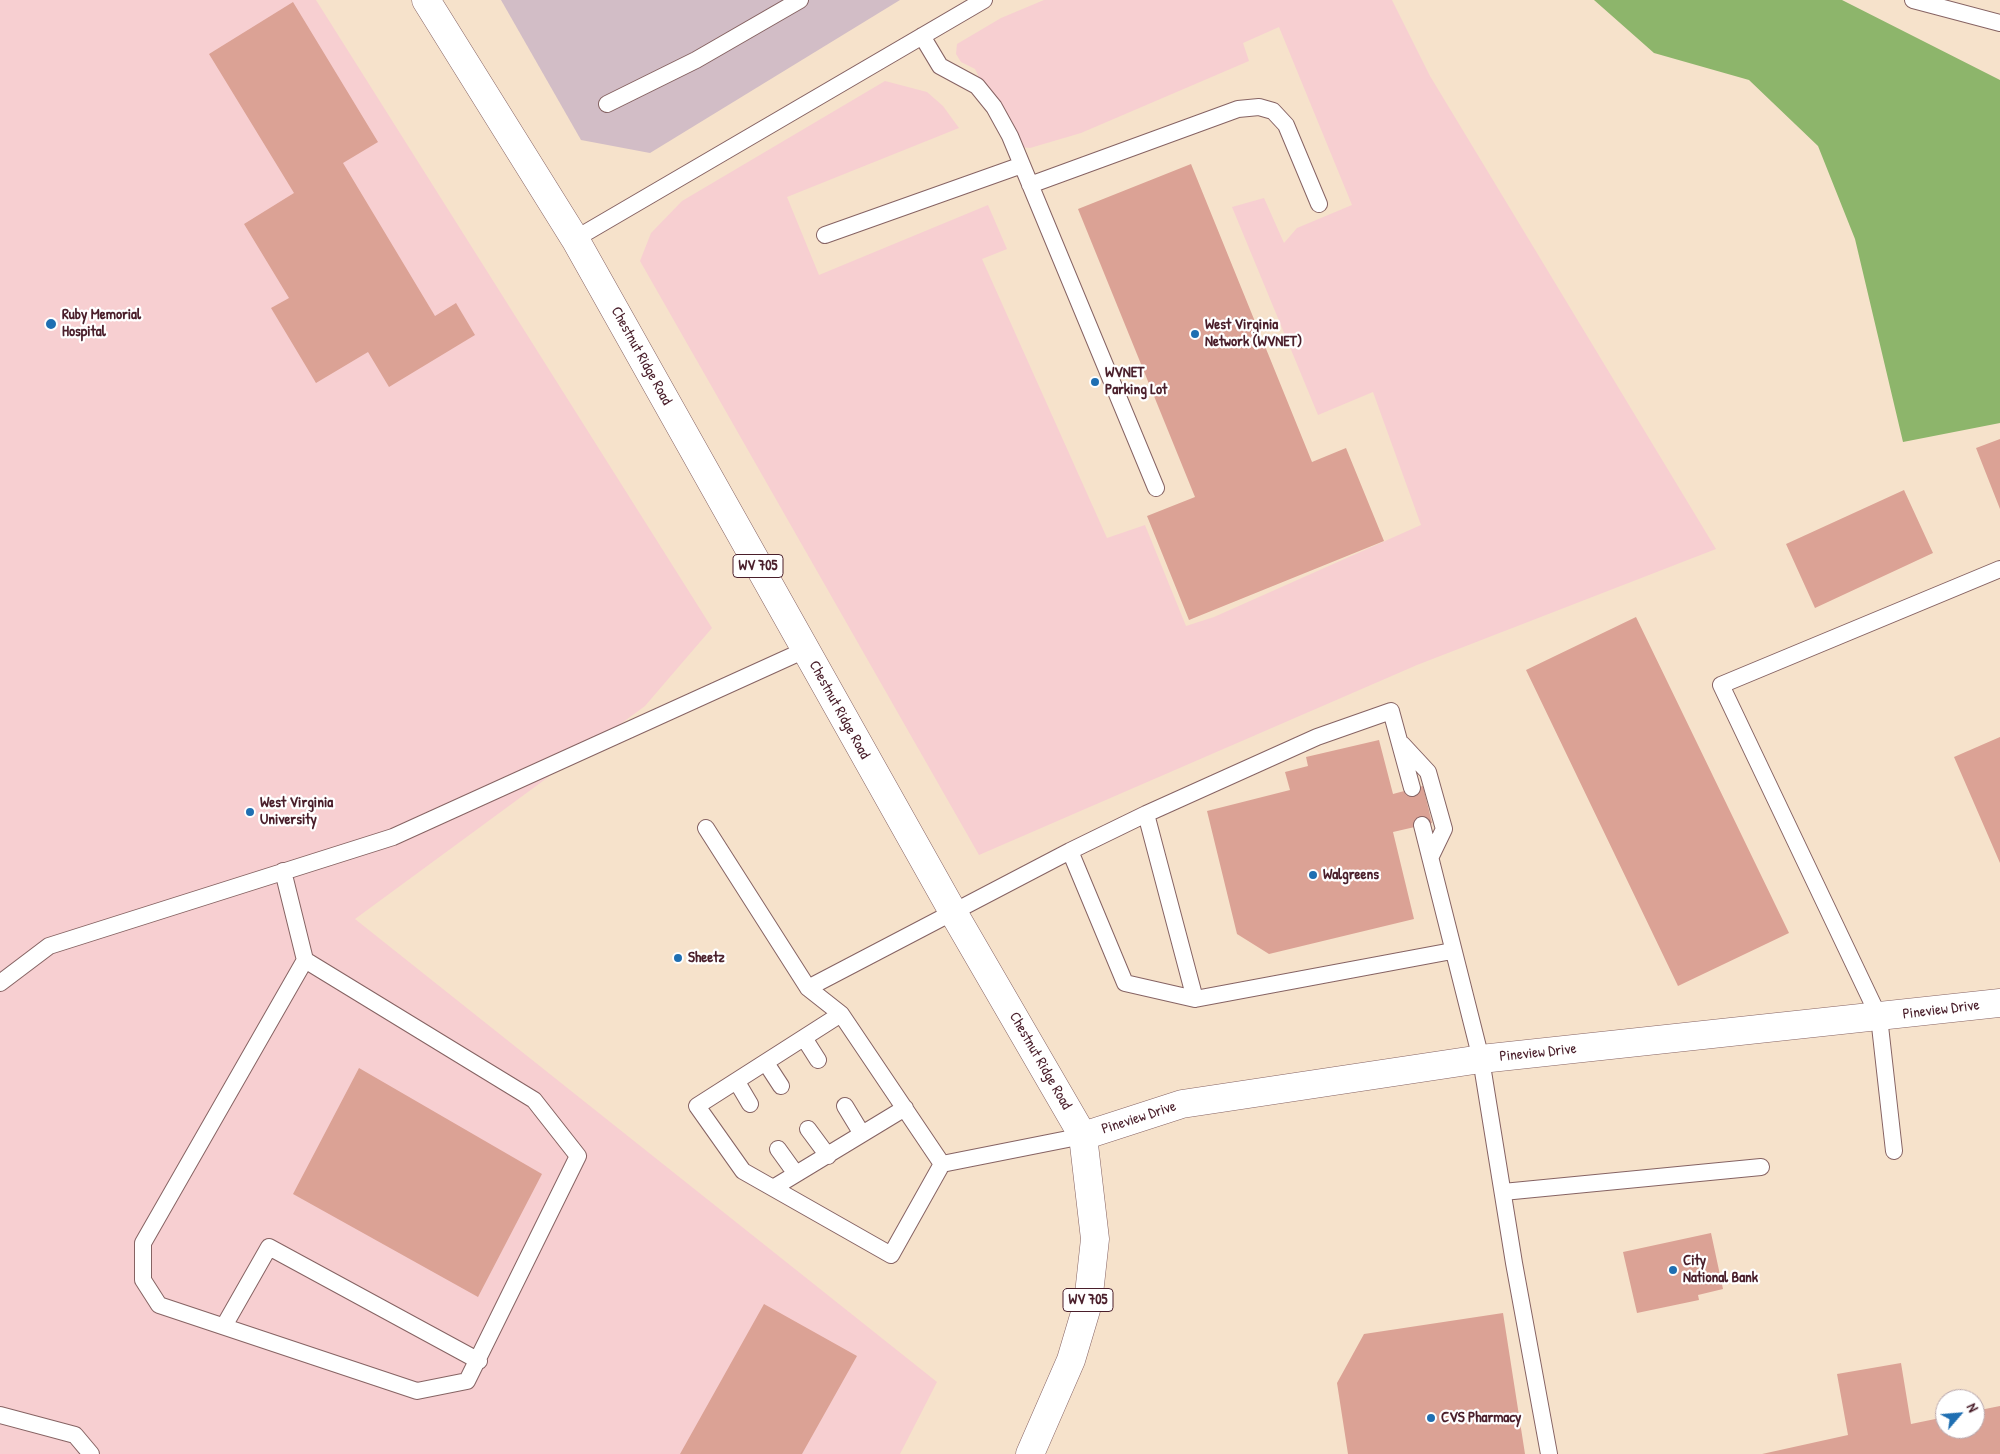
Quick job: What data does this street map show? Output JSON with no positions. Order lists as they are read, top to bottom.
{
  "streets": {
    "main road": ["Chestnut Ridge Road", "WV 705", "Pineview Drive"]
  },
  "crossings": [
    ["Chestnut Ridge Road", "Pineview Drive"]
  ],
  "places": [
    "Ruby Memorial Hospital",
    "West Virginia Network (WVNET)",
    "WVNET Parking Lot",
    "West Virginia University",
    "Walgreens",
    "Sheetz",
    "City National Bank",
    "CVS Pharmacy"
  ],
  "north": "top right"
}
